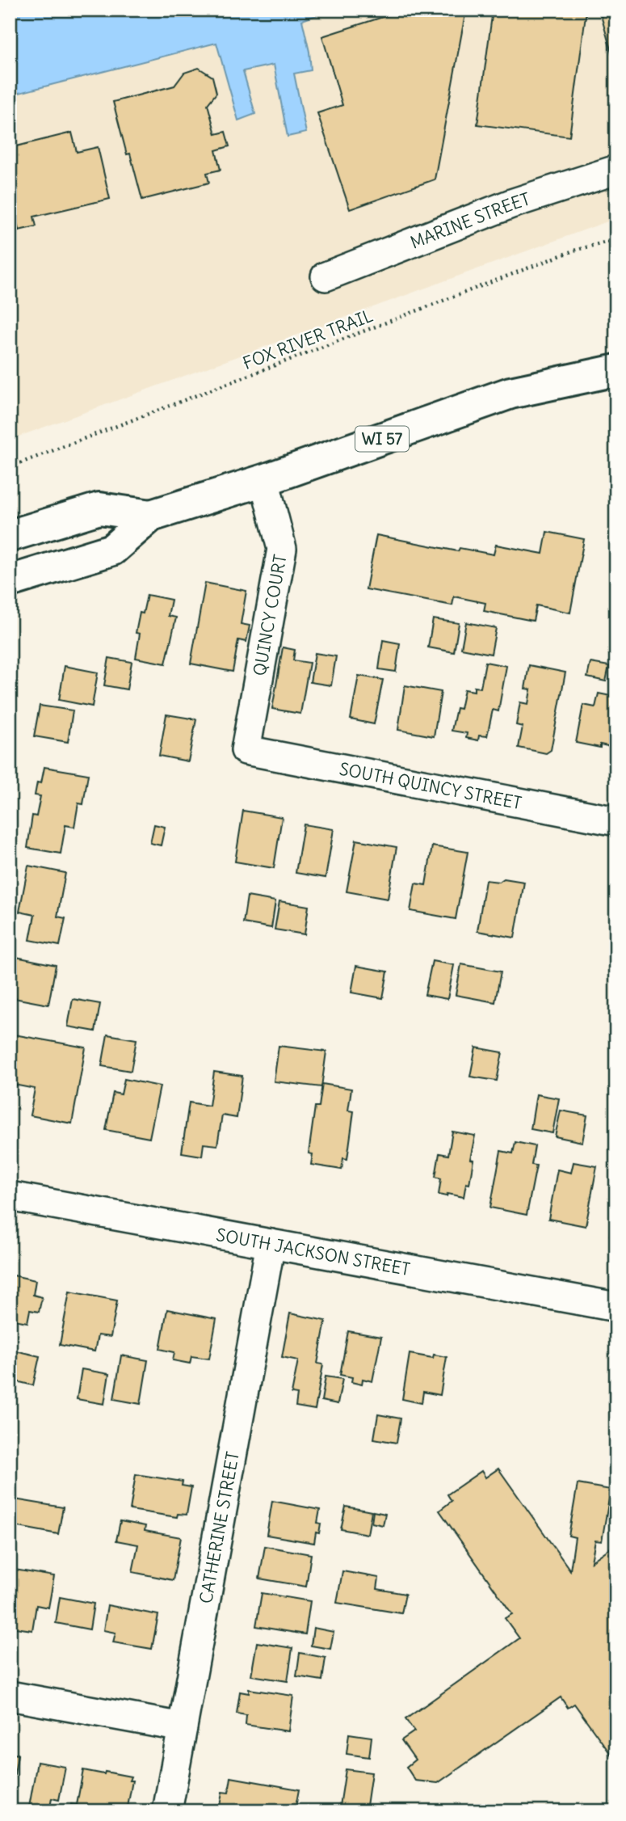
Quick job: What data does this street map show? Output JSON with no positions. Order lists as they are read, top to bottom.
{
  "streets": {
    "main road": ["WI 57"],
    "street": [
      "MARINE STREET",
      "QUINCY COURT",
      "SOUTH QUINCY STREET",
      "SOUTH JACKSON STREET",
      "CATHERINE STREET"
    ],
    "path": ["FOX RIVER TRAIL"]
  },
  "crossings": [
    ["WI 57", "QUINCY COURT"],
    ["QUINCY COURT", "SOUTH QUINCY STREET"],
    ["SOUTH JACKSON STREET", "CATHERINE STREET"]
  ]
}
